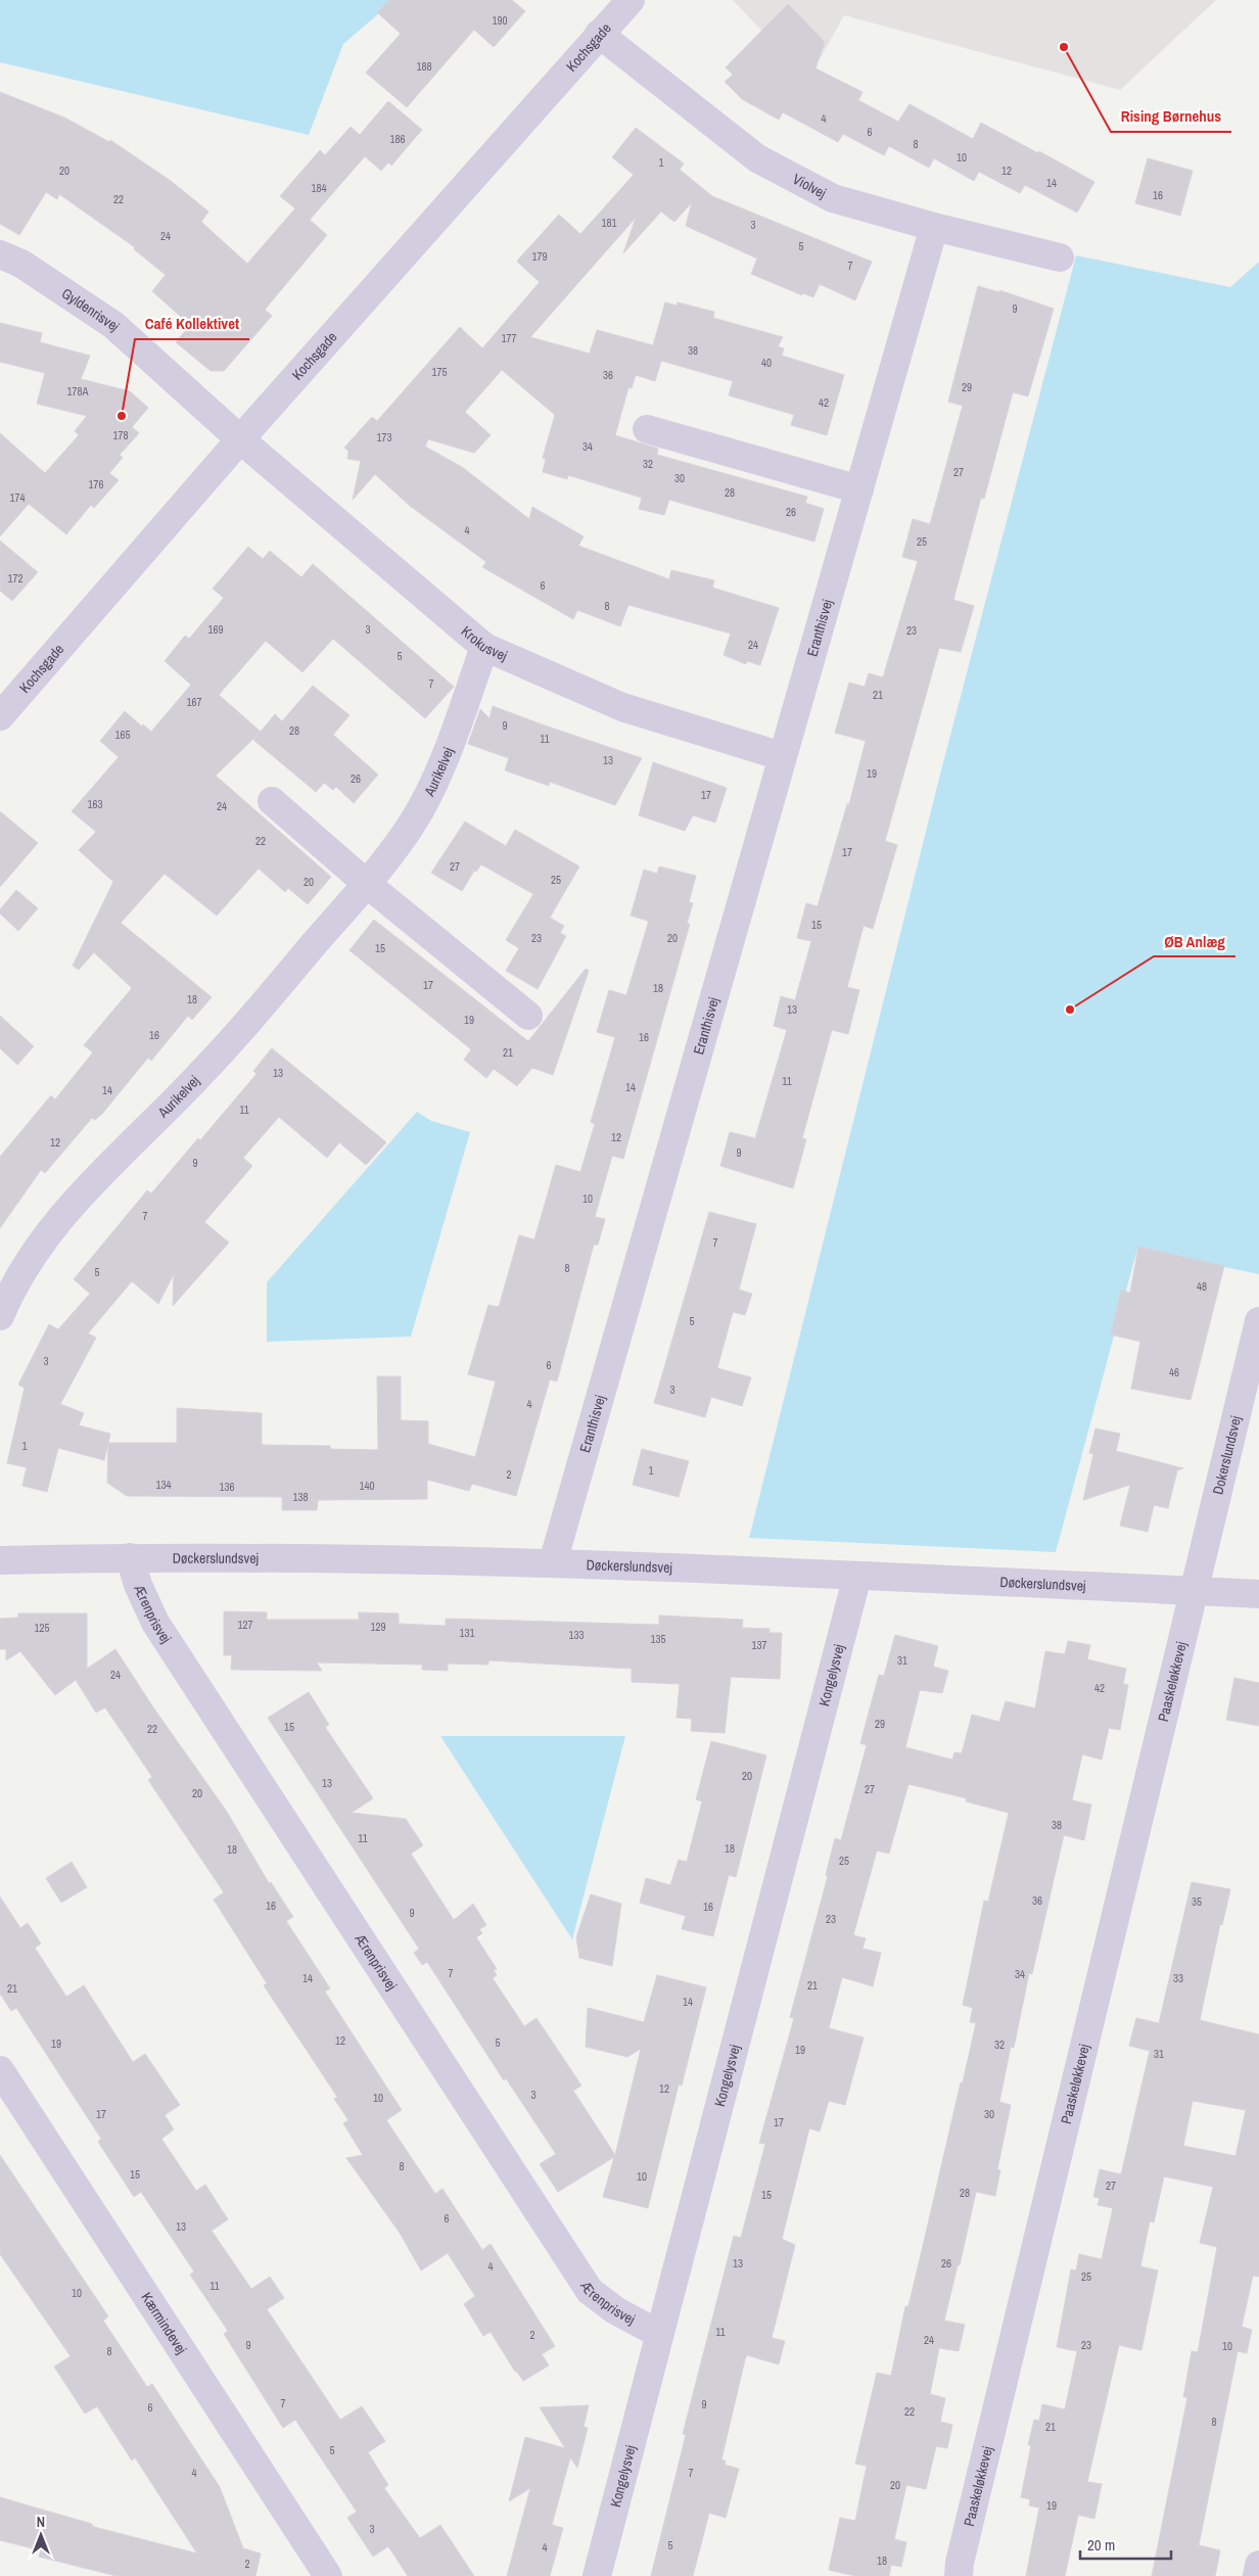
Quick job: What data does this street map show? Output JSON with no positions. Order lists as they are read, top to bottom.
{
  "streets": {
    "street": [
      "Kochsgade",
      "Violvej",
      "Gyldenrisvej",
      "Eranthisvej",
      "Krokusvej",
      "Aurikelvej",
      "Dokerslundsvej",
      "Døckerslundsvej",
      "Ærenprisvej",
      "Kongelysvej",
      "Paaskeløkkevej",
      "Kærmindevej"
    ]
  },
  "crossings": [
    ["Kochsgade", "Violvej"],
    ["Kochsgade", "Gyldenrisvej"],
    ["Kochsgade", "Krokusvej"],
    ["Violvej", "Eranthisvej"],
    ["Gyldenrisvej", "Krokusvej"],
    ["Eranthisvej", "Krokusvej"],
    ["Eranthisvej", "Døckerslundsvej"],
    ["Krokusvej", "Aurikelvej"],
    ["Dokerslundsvej", "Døckerslundsvej"],
    ["Dokerslundsvej", "Paaskeløkkevej"],
    ["Døckerslundsvej", "Ærenprisvej"],
    ["Døckerslundsvej", "Kongelysvej"],
    ["Døckerslundsvej", "Paaskeløkkevej"],
    ["Ærenprisvej", "Kongelysvej"]
  ],
  "places": ["Rising Børnehus", "Café Kollektivet", "ØB Anlæg"],
  "house_numbers": [
    "190",
    "188",
    "4",
    "6",
    "186",
    "8",
    "10",
    "1",
    "20",
    "12",
    "14",
    "184",
    "16",
    "22",
    "181",
    "3",
    "24",
    "5",
    "179",
    "7",
    "9",
    "177",
    "38",
    "40",
    "175",
    "36",
    "29",
    "178A",
    "42",
    "178",
    "173",
    "34",
    "32",
    "27",
    "30",
    "176",
    "28",
    "174",
    "26",
    "4",
    "25",
    "172",
    "6",
    "8",
    "169",
    "3",
    "23",
    "24",
    "5",
    "7",
    "21",
    "167",
    "9",
    "28",
    "165",
    "11",
    "13",
    "19",
    "26",
    "17",
    "163",
    "24",
    "22",
    "17",
    "27",
    "25",
    "20",
    "15",
    "23",
    "20",
    "15",
    "17",
    "18",
    "18",
    "13",
    "19",
    "16",
    "16",
    "21",
    "13",
    "11",
    "14",
    "14",
    "11",
    "12",
    "12",
    "9",
    "9",
    "10",
    "7",
    "7",
    "8",
    "5",
    "48",
    "5",
    "3",
    "6",
    "46",
    "3",
    "4",
    "1",
    "1",
    "2",
    "134",
    "140",
    "136",
    "138",
    "127",
    "129",
    "125",
    "131",
    "133",
    "135",
    "137",
    "31",
    "24",
    "42",
    "29",
    "15",
    "22",
    "20",
    "13",
    "27",
    "20",
    "38",
    "11",
    "18",
    "18",
    "25",
    "36",
    "35",
    "16",
    "16",
    "9",
    "23",
    "7",
    "34",
    "14",
    "33",
    "21",
    "21",
    "14",
    "12",
    "5",
    "19",
    "32",
    "19",
    "31",
    "12",
    "3",
    "10",
    "17",
    "30",
    "17",
    "8",
    "15",
    "10",
    "27",
    "28",
    "15",
    "6",
    "13",
    "13",
    "26",
    "4",
    "25",
    "11",
    "10",
    "11",
    "2",
    "24",
    "9",
    "23",
    "10",
    "8",
    "7",
    "9",
    "6",
    "22",
    "8",
    "21",
    "5",
    "4",
    "7",
    "20",
    "19",
    "3",
    "5",
    "4",
    "18",
    "2"
  ],
  "scale_bar": "20 m",
  "north": "top"
}
